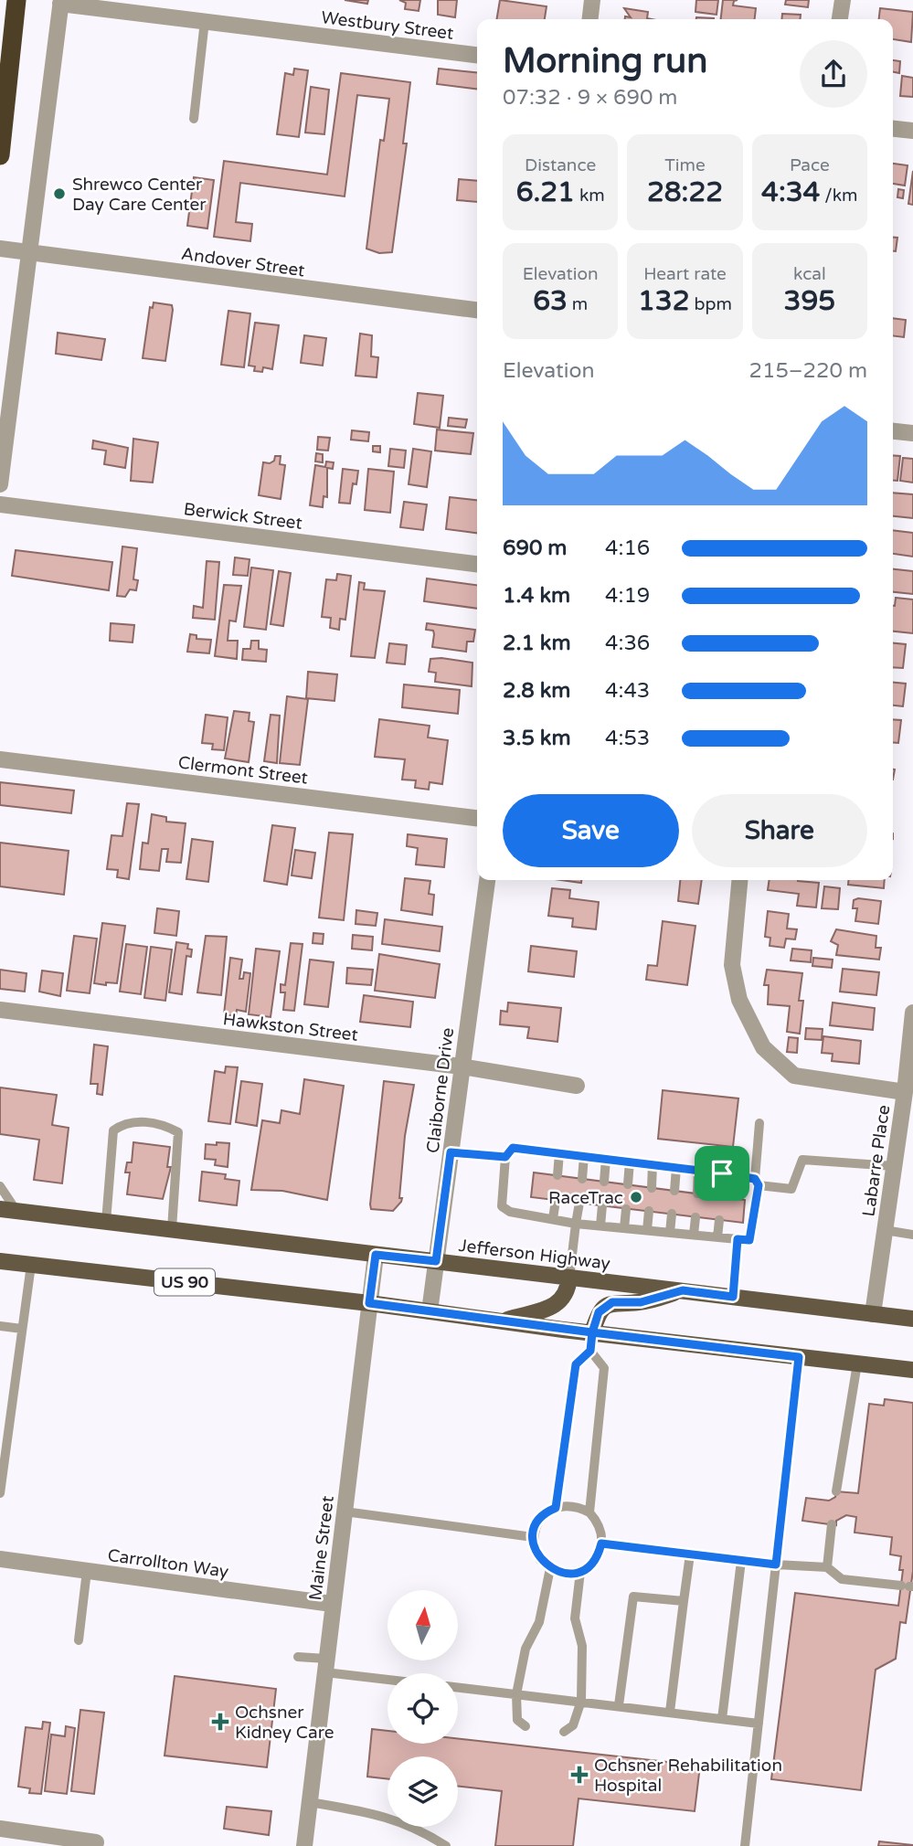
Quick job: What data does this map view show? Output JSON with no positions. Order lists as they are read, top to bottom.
{
  "streets": {
    "main road": ["Jefferson Highway", "US 90"],
    "street": [
      "Westbury Street",
      "Andover Street",
      "Berwick Street",
      "Clermont Street",
      "Hawkston Street",
      "Claiborne Drive",
      "Labarre Place",
      "Maine Street",
      "Carrollton Way"
    ]
  },
  "crossings": [
    ["Hawkston Street", "Claiborne Drive"],
    ["Claiborne Drive", "Jefferson Highway"],
    ["Claiborne Drive", "US 90"],
    ["Labarre Place", "Jefferson Highway"],
    ["Jefferson Highway", "Maine Street"],
    ["US 90", "Maine Street"],
    ["Maine Street", "Carrollton Way"]
  ],
  "places": {
    "other": ["Shrewco Center Day Care Center", "RaceTrac"],
    "health": ["Ochsner Kidney Care", "Ochsner Rehabilitation Hospital"]
  },
  "north": "top",
  "page": {
    "heading": ["Morning run", "07:32 · 9 × 690 m"],
    "stats": [
      ["Distance", "6.21 km"],
      ["Time", "28:22"],
      ["Pace", "4:34 /km"],
      ["Elevation", "63 m"],
      ["Heart rate", "132 bpm"],
      ["kcal", "395"]
    ],
    "chart": ["Elevation", "215–220 m"],
    "list": [
      {
        "name": "690 m",
        "note": "4:16"
      },
      {
        "name": "1.4 km",
        "note": "4:19"
      },
      {
        "name": "2.1 km",
        "note": "4:36"
      },
      {
        "name": "2.8 km",
        "note": "4:43"
      },
      {
        "name": "3.5 km",
        "note": "4:53"
      }
    ],
    "buttons": ["Save", "Share"]
  }
}
